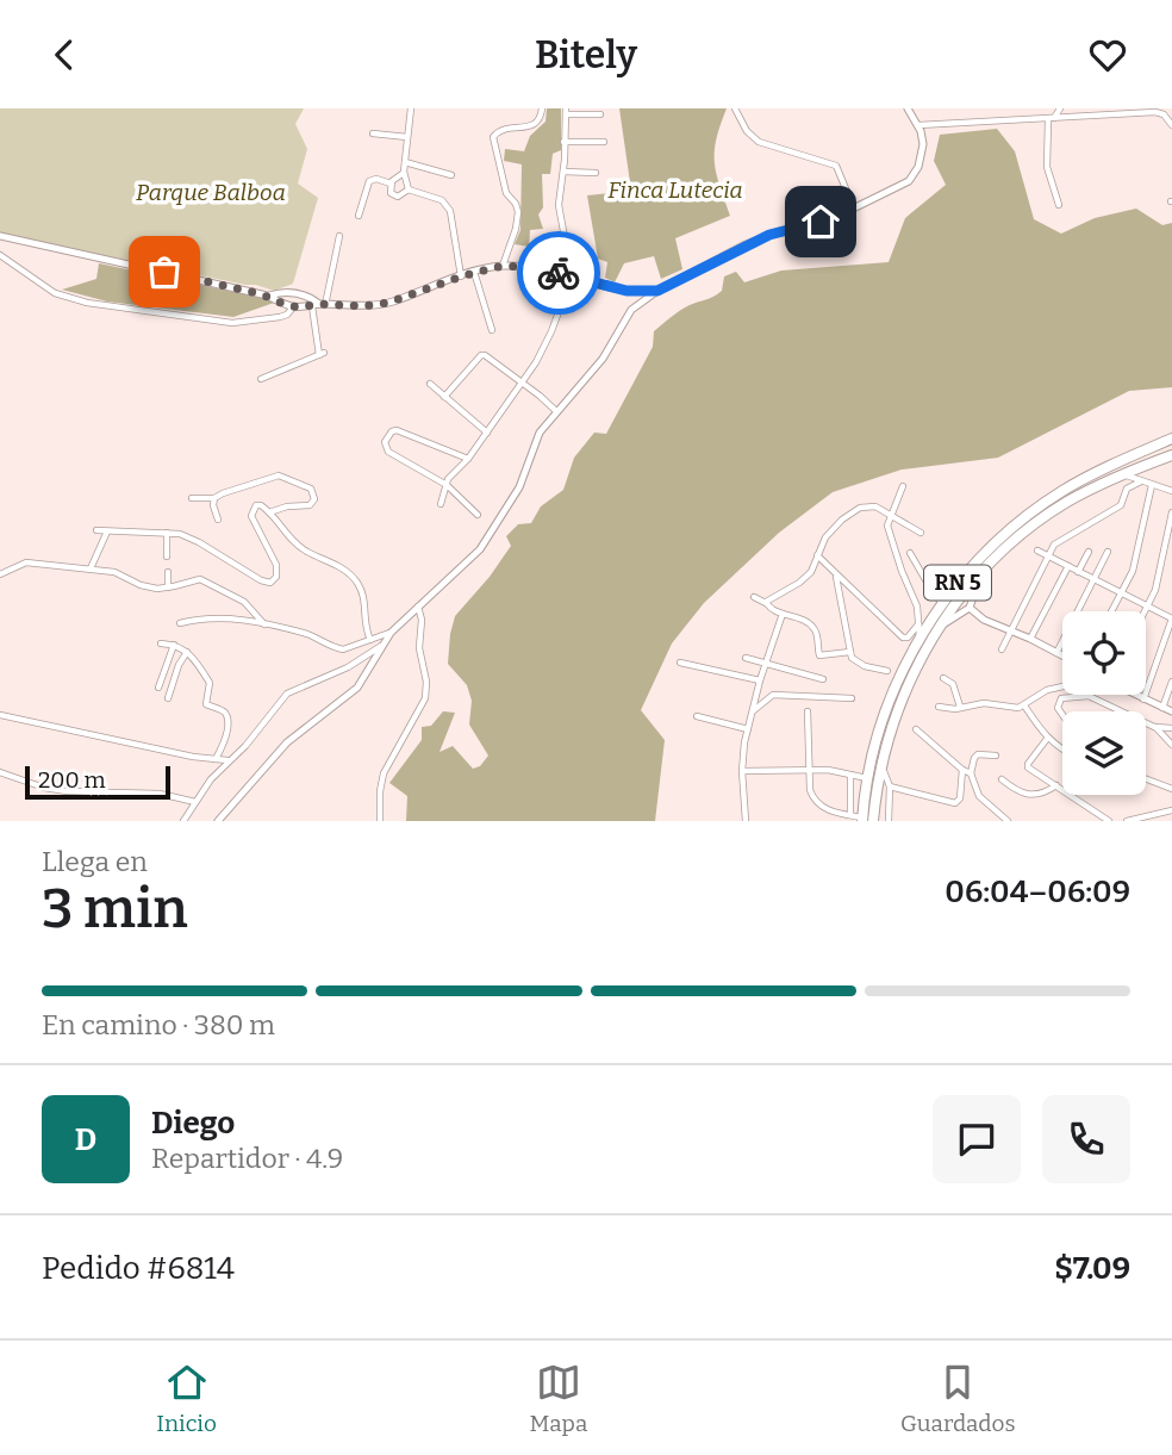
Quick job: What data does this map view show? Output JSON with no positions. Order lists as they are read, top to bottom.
{
  "streets": {
    "highway": ["RN 5"]
  },
  "parks": ["Finca Lutecia", "Parque Balboa"],
  "scale_bar": "200 m",
  "page": {
    "header": "Bitely",
    "scale": "200 m",
    "heading": ["3 min", "Llega en", "06:04–06:09"],
    "panel": [
      "Diego",
      "Repartidor · 4.9",
      "Pedido #6814",
      "$7.09"
    ],
    "bar": "En camino · 380 m",
    "round": "D",
    "tabs": ["Inicio", "Mapa", "Guardados"]
  }
}
